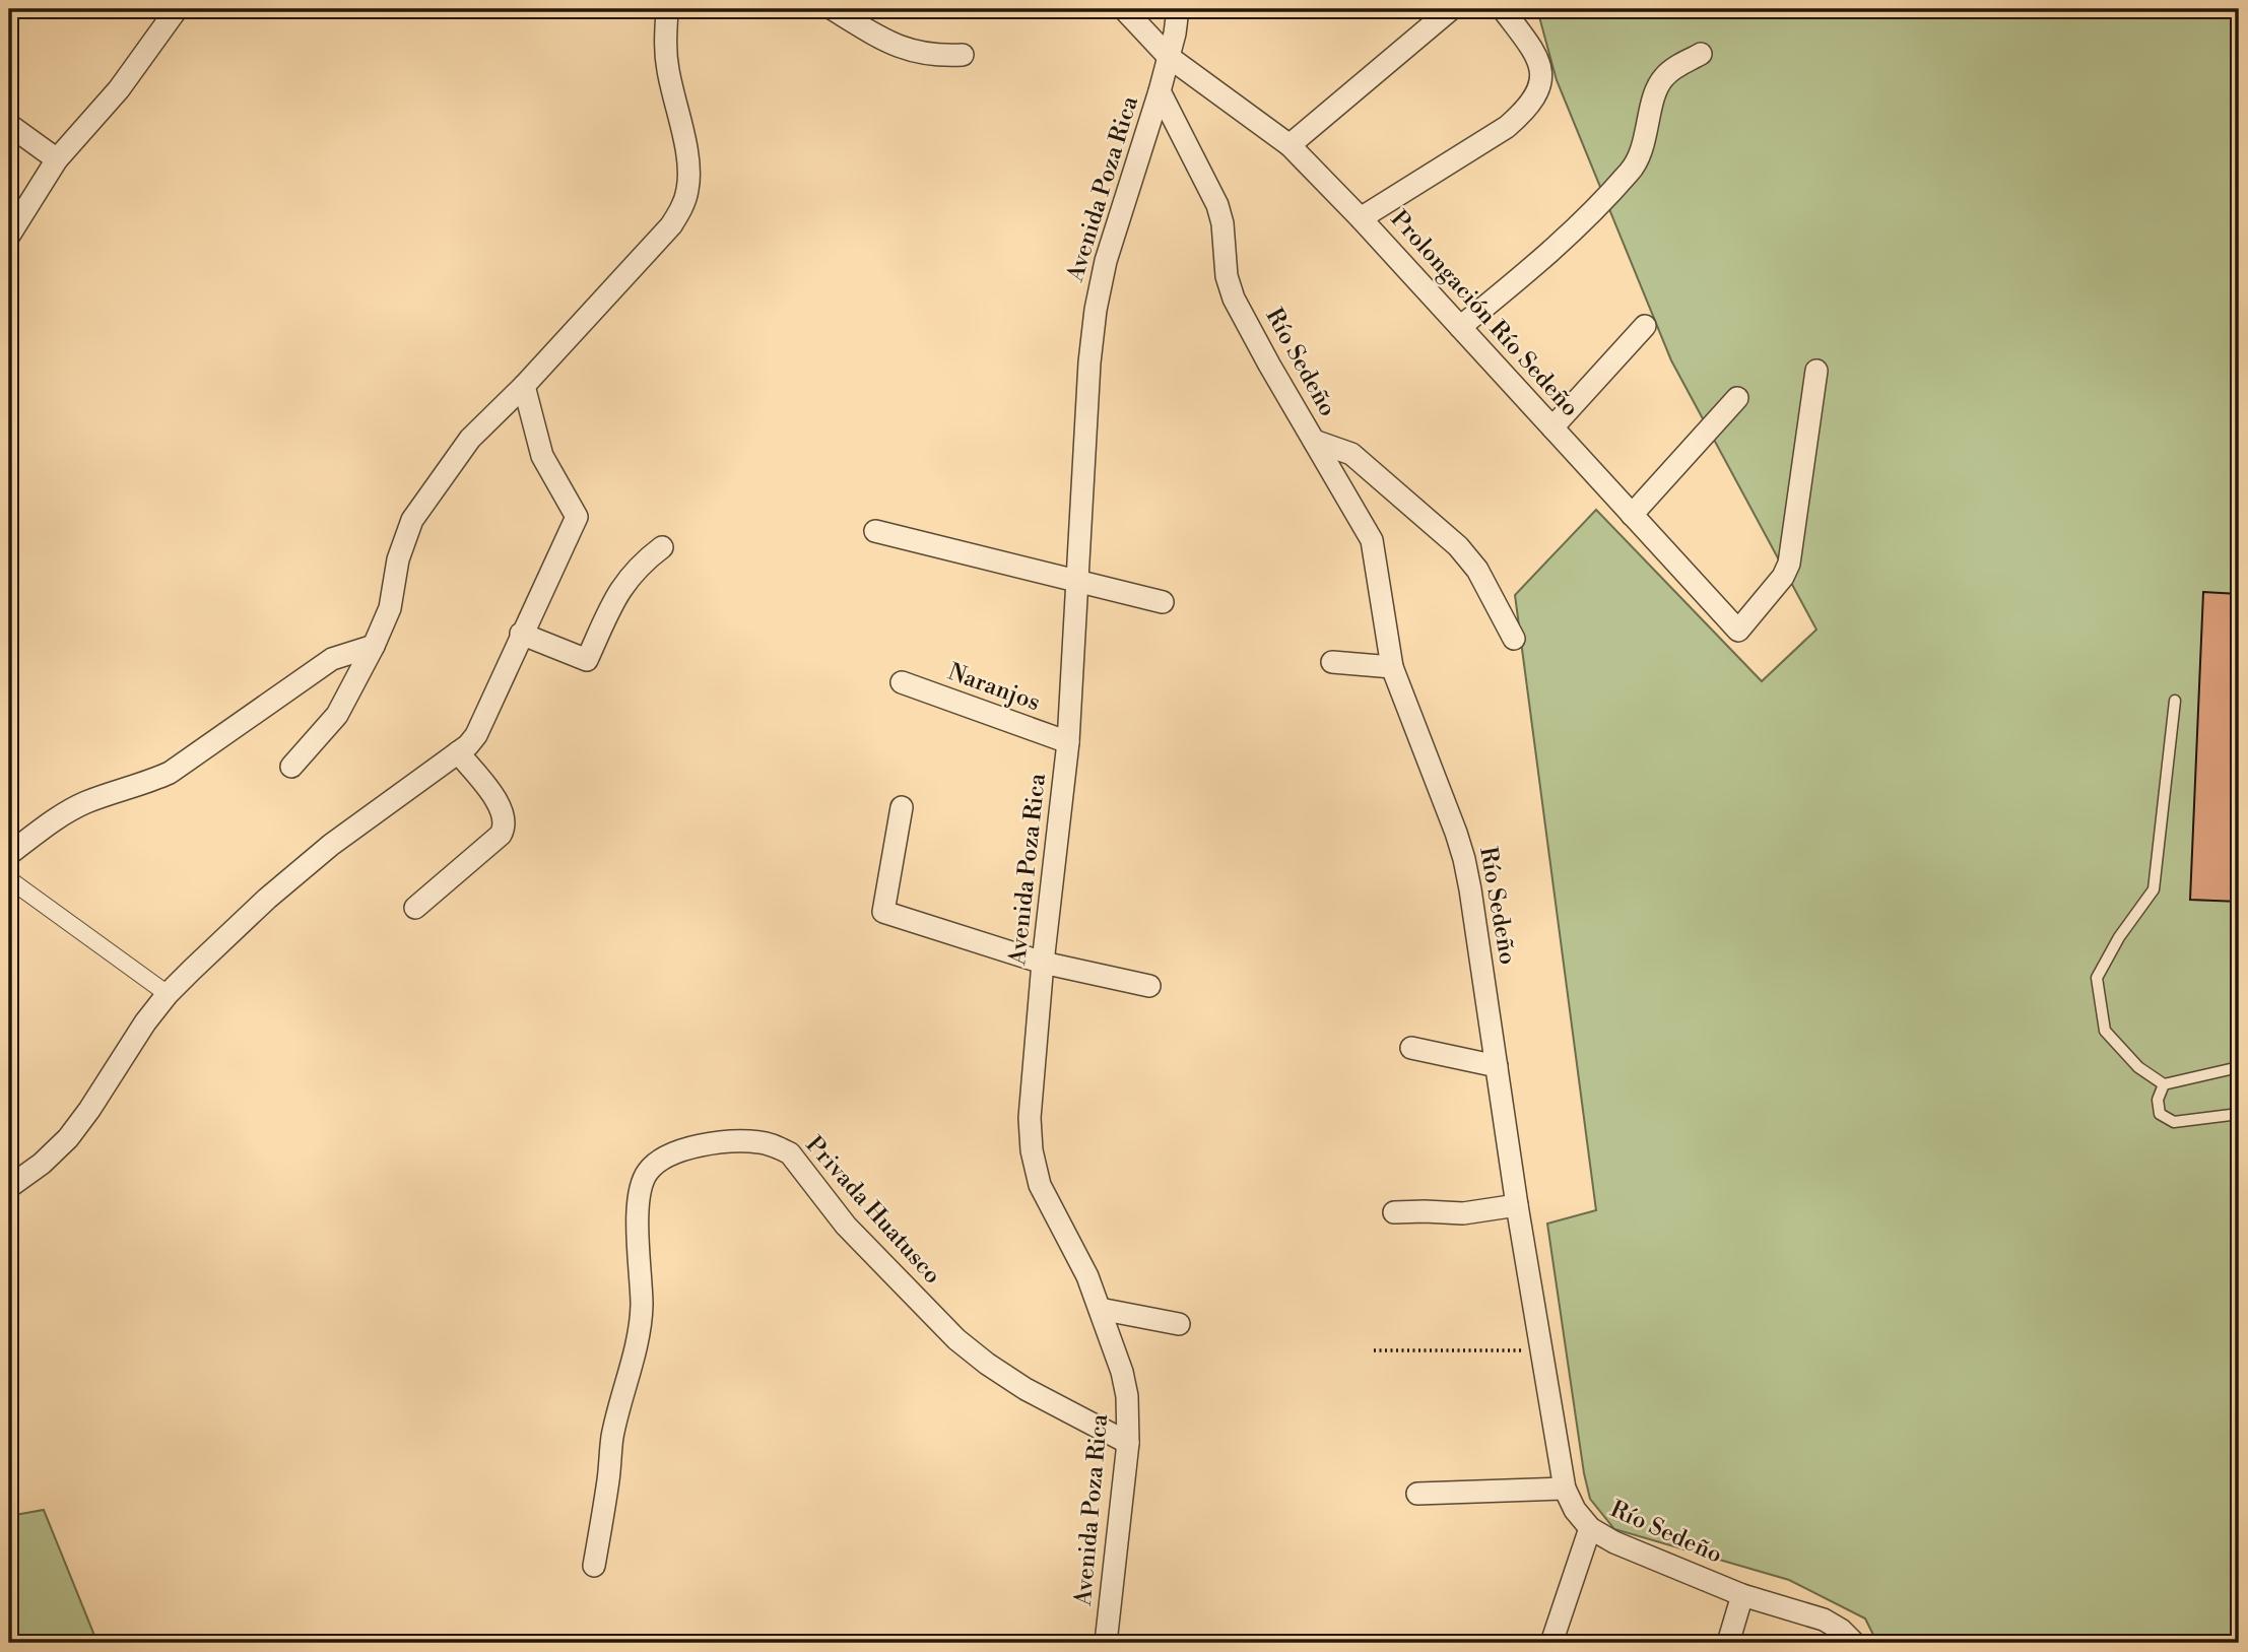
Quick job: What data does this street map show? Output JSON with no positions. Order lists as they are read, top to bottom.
{
  "streets": {
    "street": [
      "Avenida Poza Rica",
      "Prolongación Río Sedeño",
      "Río Sedeño",
      "Naranjos",
      "Privada Huatusco"
    ]
  },
  "crossings": [
    ["Avenida Poza Rica", "Río Sedeño"],
    ["Avenida Poza Rica", "Naranjos"],
    ["Avenida Poza Rica", "Privada Huatusco"]
  ]
}
